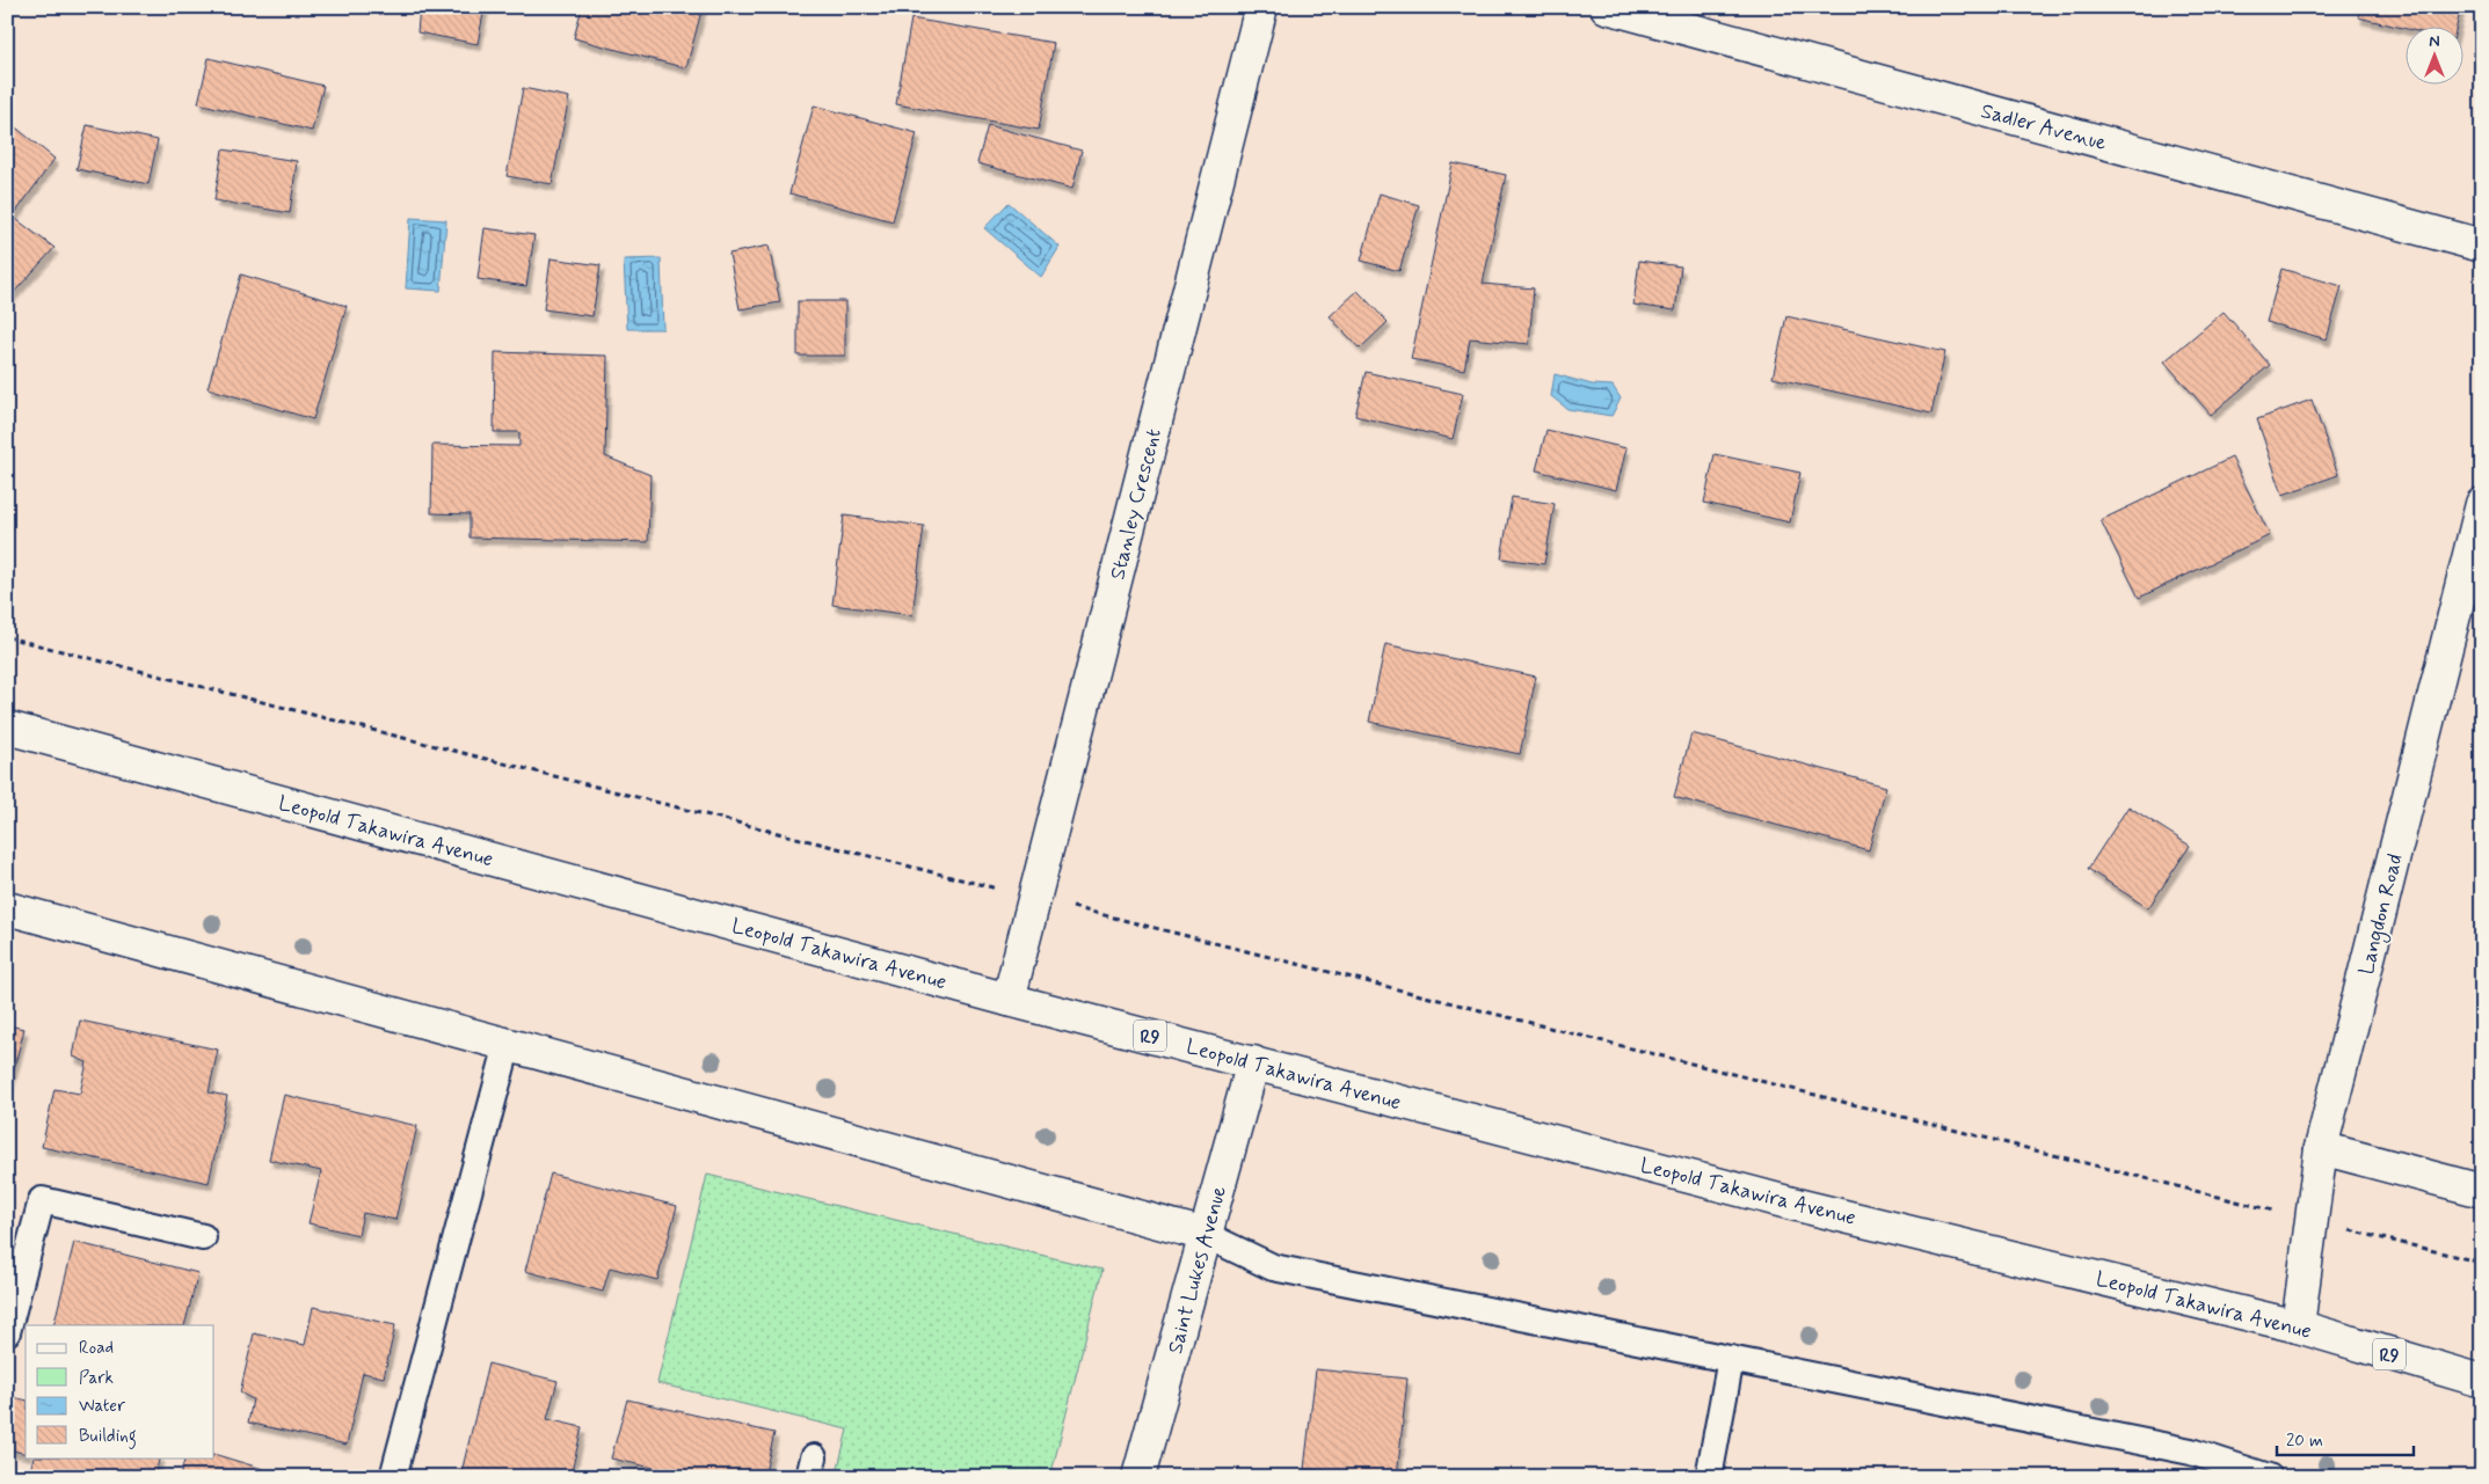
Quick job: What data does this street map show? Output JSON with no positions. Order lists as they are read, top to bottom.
{
  "streets": {
    "main road": [
      "Sadler Avenue",
      "Stanley Crescent",
      "Leopold Takawira Avenue",
      "Langdon Road",
      "R9",
      "Saint Lukes Avenue"
    ]
  },
  "crossings": [
    ["Stanley Crescent", "Leopold Takawira Avenue"],
    ["Leopold Takawira Avenue", "Langdon Road"],
    ["Leopold Takawira Avenue", "Saint Lukes Avenue"]
  ],
  "legend": [
    "Road",
    "Park",
    "Water",
    "Building"
  ],
  "scale_bar": "20 m",
  "north": "top"
}
